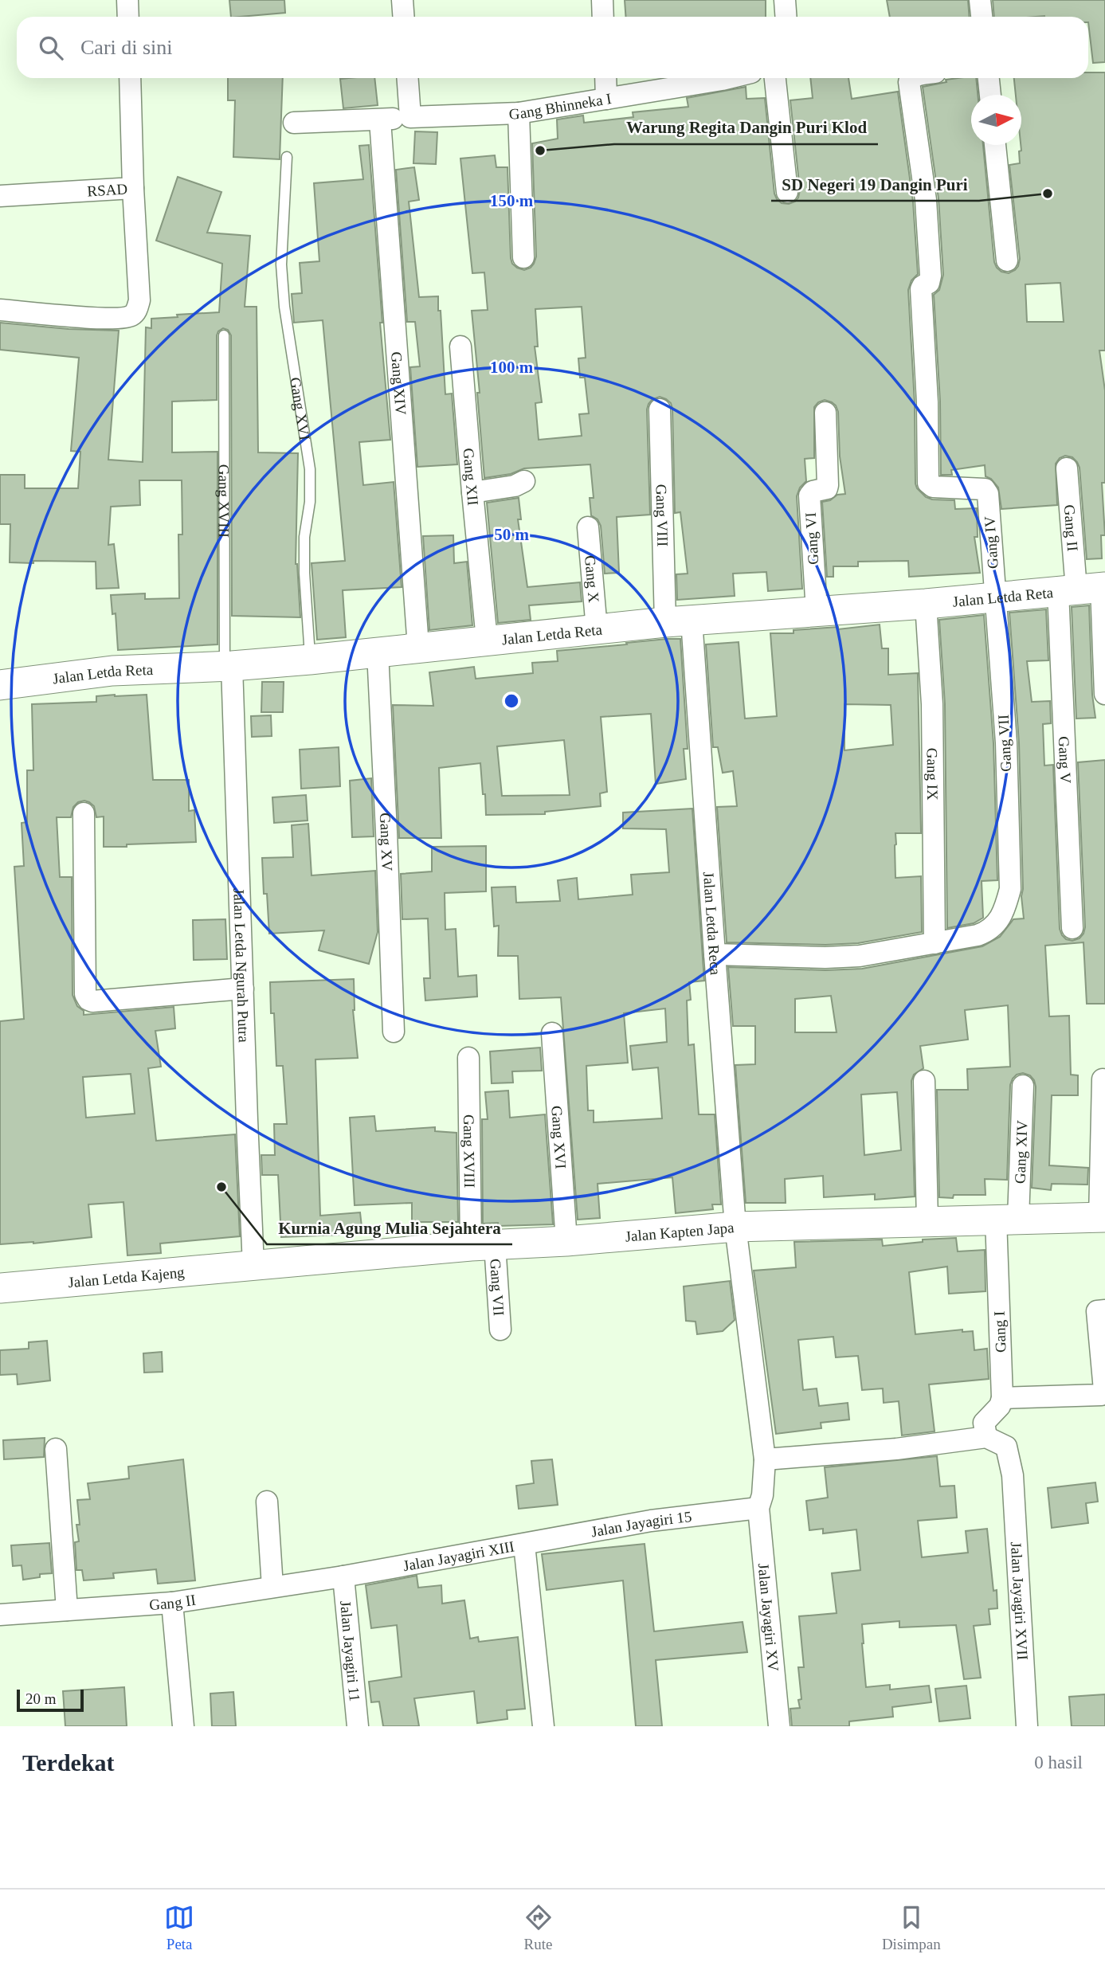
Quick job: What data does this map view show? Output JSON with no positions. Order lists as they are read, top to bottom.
{
  "streets": {
    "street": [
      "Gang Bhinneka I",
      "RSAD",
      "Gang XIV",
      "Gang XVI",
      "Gang XII",
      "Gang XVIII",
      "Gang VIII",
      "Gang II",
      "Gang VI",
      "Gang IV",
      "Gang X",
      "Jalan Letda Reta",
      "Gang VII",
      "Gang V",
      "Gang IX",
      "Gang XV",
      "Jalan Letda Reca",
      "Jalan Letda Ngurah Putra",
      "Jalan Kapten Japa",
      "Jalan Letda Kajeng",
      "Gang I",
      "Jalan Jayagiri 15",
      "Jalan Jayagiri XIII",
      "Jalan Jayagiri XVII",
      "Jalan Jayagiri XV",
      "Jalan Jayagiri 11"
    ]
  },
  "crossings": [
    ["Gang Bhinneka I", "Gang XIV"],
    ["Gang XIV", "Jalan Letda Reta"],
    ["Gang XIV", "Jalan Kapten Japa"],
    ["Gang XIV", "Gang I"],
    ["Gang XVI", "Jalan Letda Reta"],
    ["Gang XVI", "Jalan Kapten Japa"],
    ["Gang XII", "Jalan Letda Reta"],
    ["Gang XVIII", "Jalan Letda Reta"],
    ["Gang XVIII", "Gang VII"],
    ["Gang XVIII", "Jalan Letda Ngurah Putra"],
    ["Gang XVIII", "Jalan Kapten Japa"],
    ["Gang VIII", "Jalan Letda Reta"],
    ["Gang VIII", "Jalan Letda Reca"],
    ["Gang II", "Jalan Letda Reta"],
    ["Gang II", "Gang V"],
    ["Gang II", "Jalan Jayagiri XIII"],
    ["Gang II", "Jalan Jayagiri 11"],
    ["Gang VI", "Jalan Letda Reta"],
    ["Gang IV", "Jalan Letda Reta"],
    ["Gang IV", "Gang VII"],
    ["Gang X", "Jalan Letda Reta"],
    ["Jalan Letda Reta", "Gang VII"],
    ["Jalan Letda Reta", "Gang V"],
    ["Jalan Letda Reta", "Gang IX"],
    ["Jalan Letda Reta", "Gang XV"],
    ["Jalan Letda Reta", "Jalan Letda Reca"],
    ["Jalan Letda Reta", "Jalan Letda Ngurah Putra"],
    ["Gang VII", "Gang IX"],
    ["Gang VII", "Jalan Letda Reca"],
    ["Gang VII", "Jalan Kapten Japa"],
    ["Jalan Letda Reca", "Jalan Kapten Japa"],
    ["Jalan Letda Reca", "Jalan Jayagiri XV"],
    ["Jalan Letda Ngurah Putra", "Jalan Kapten Japa"],
    ["Jalan Letda Ngurah Putra", "Jalan Letda Kajeng"],
    ["Jalan Kapten Japa", "Jalan Letda Kajeng"],
    ["Jalan Kapten Japa", "Gang I"],
    ["Jalan Jayagiri 15", "Jalan Jayagiri XIII"],
    ["Jalan Jayagiri 15", "Jalan Jayagiri XV"],
    ["Jalan Jayagiri XIII", "Jalan Jayagiri 11"]
  ],
  "places": ["Warung Regita Dangin Puri Klod", "SD Negeri 19 Dangin Puri", "Kurnia Agung Mulia Sejahtera"],
  "scale_bar": "20 m",
  "north": "right",
  "page": {
    "search": "Cari di sini",
    "scale": "20 m",
    "heading": ["Terdekat", "0 hasil"],
    "nav": ["Peta", "Rute", "Disimpan"]
  },
  "rings": ["150 m", "100 m", "50 m"]
}
